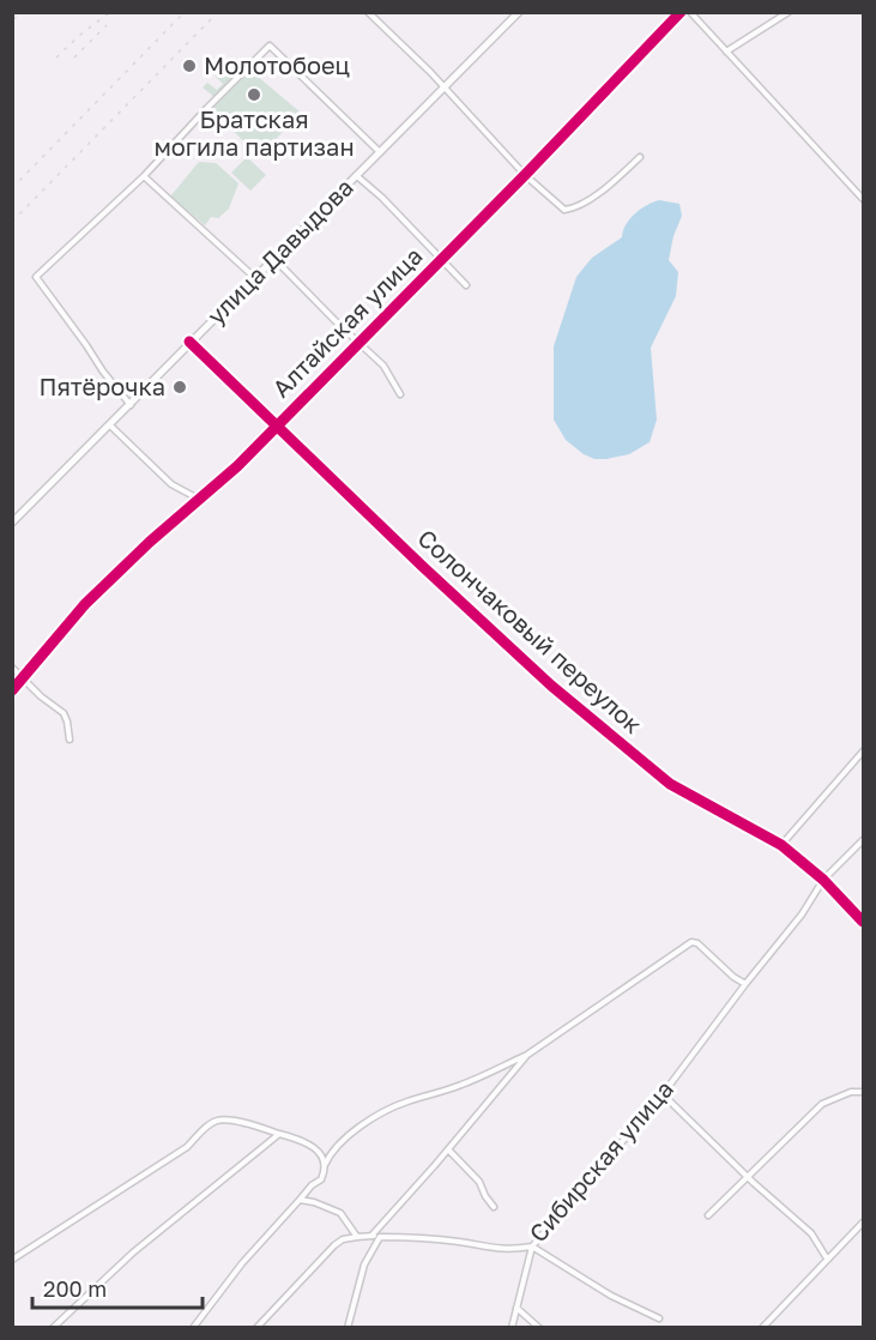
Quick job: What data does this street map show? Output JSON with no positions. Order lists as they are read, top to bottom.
{
  "streets": {
    "main road": ["улица Давыдова"],
    "street": ["Алтайская улица", "Солончаковый переулок", "Сибирская улица"]
  },
  "crossings": [
    ["улица Давыдова", "Солончаковый переулок"],
    ["Алтайская улица", "Солончаковый переулок"],
    ["Солончаковый переулок", "Сибирская улица"]
  ],
  "places": ["Молотобоец", "Братская могила партизан", "Пятёрочка"],
  "scale_bar": "200 m"
}
